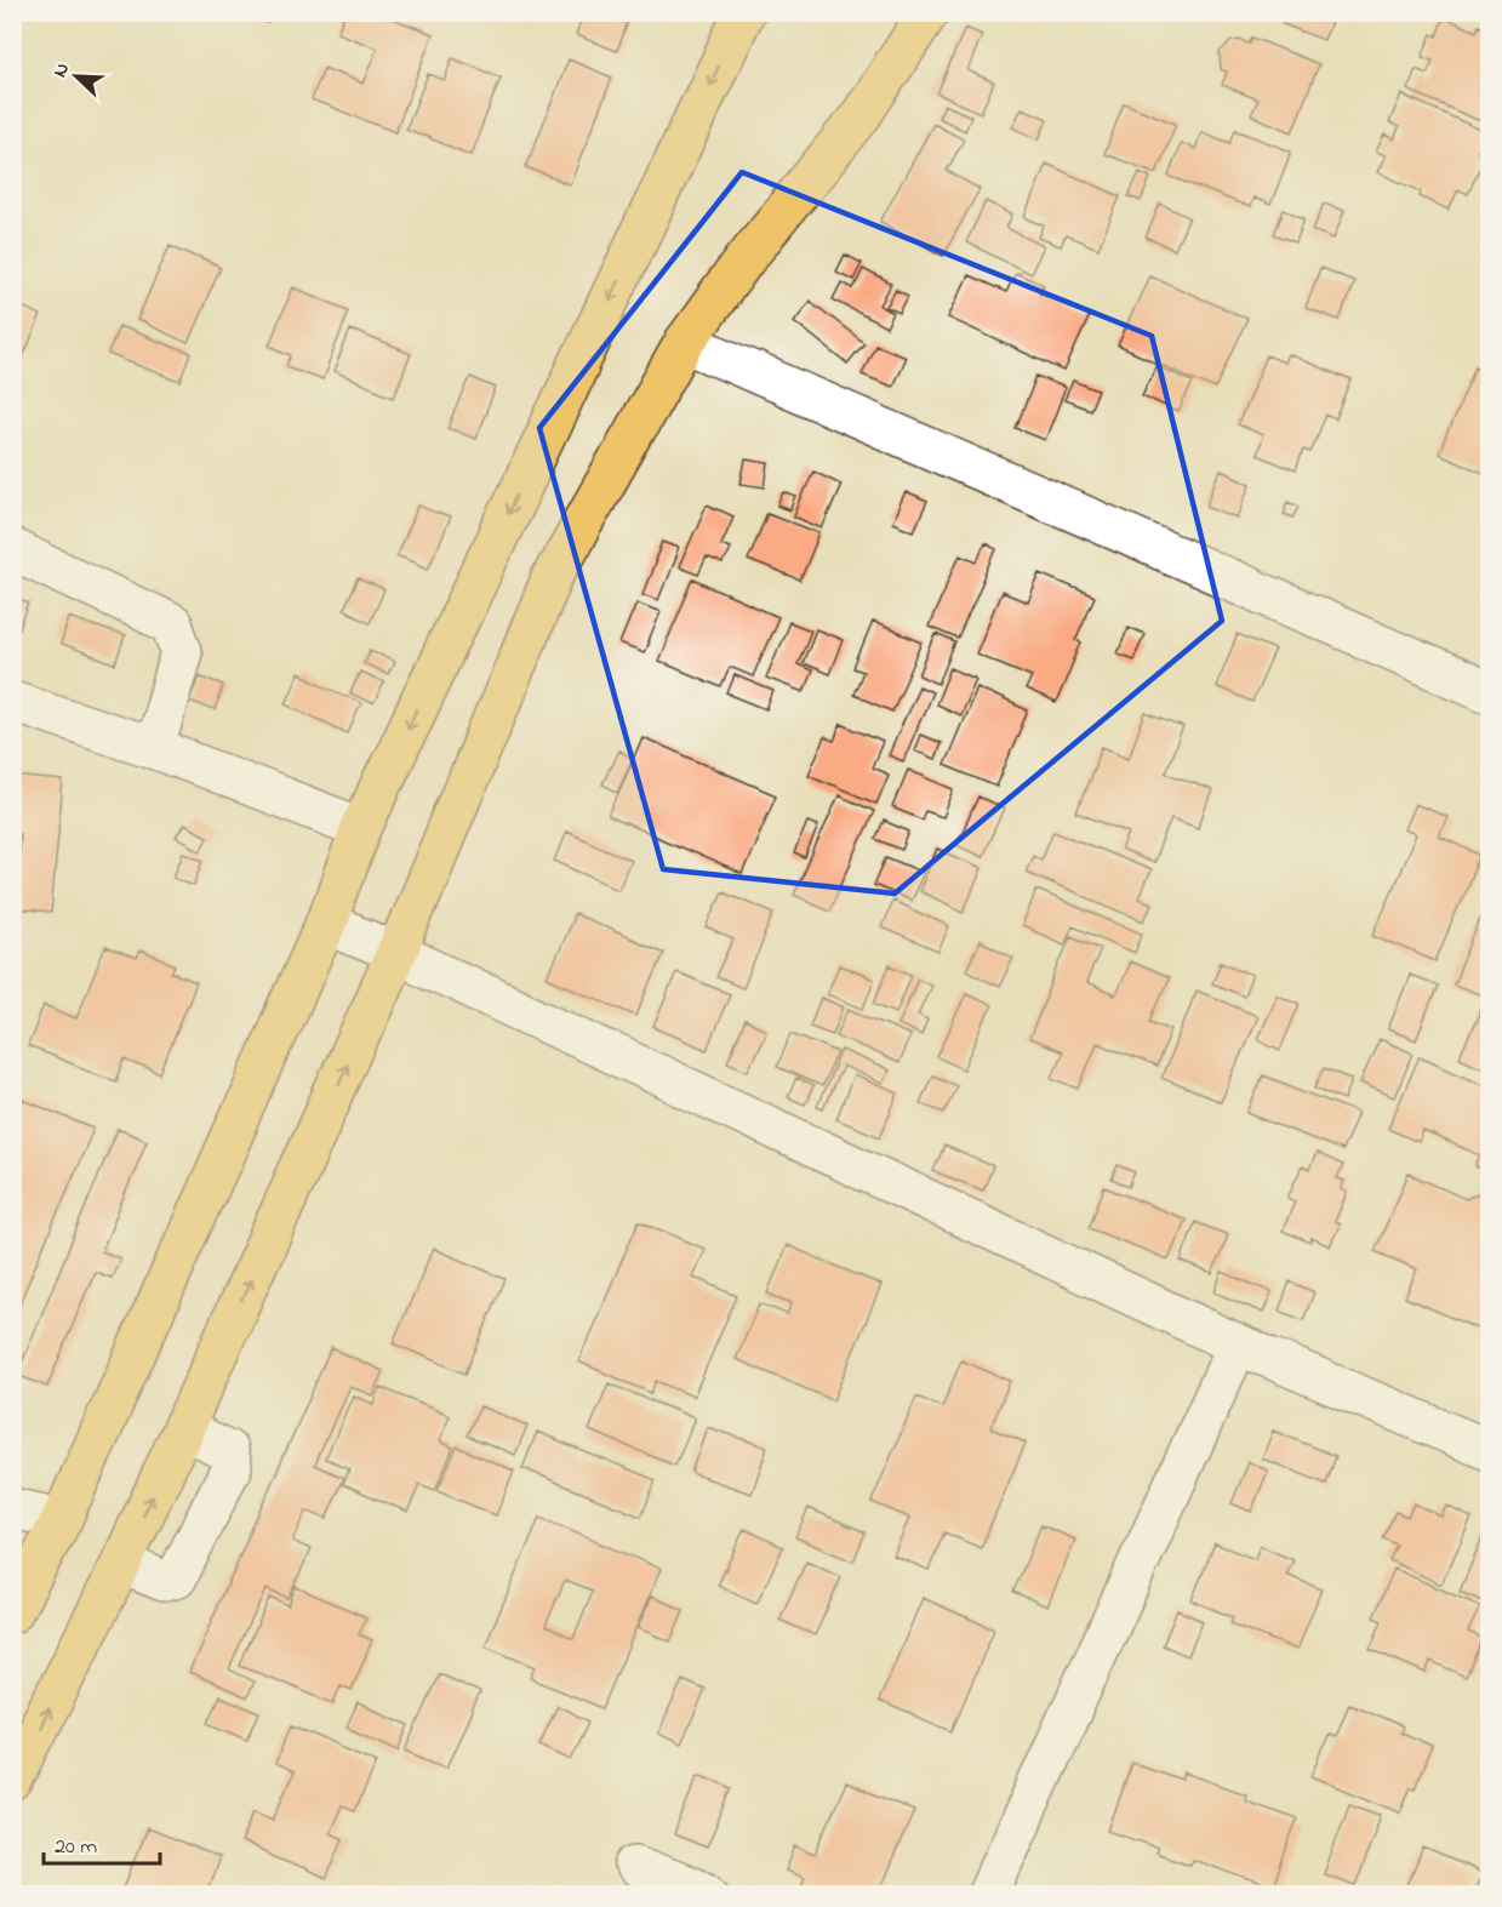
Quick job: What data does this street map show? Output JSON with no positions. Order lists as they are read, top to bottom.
{
  "scale_bar": "20 m",
  "north": "top left"
}
